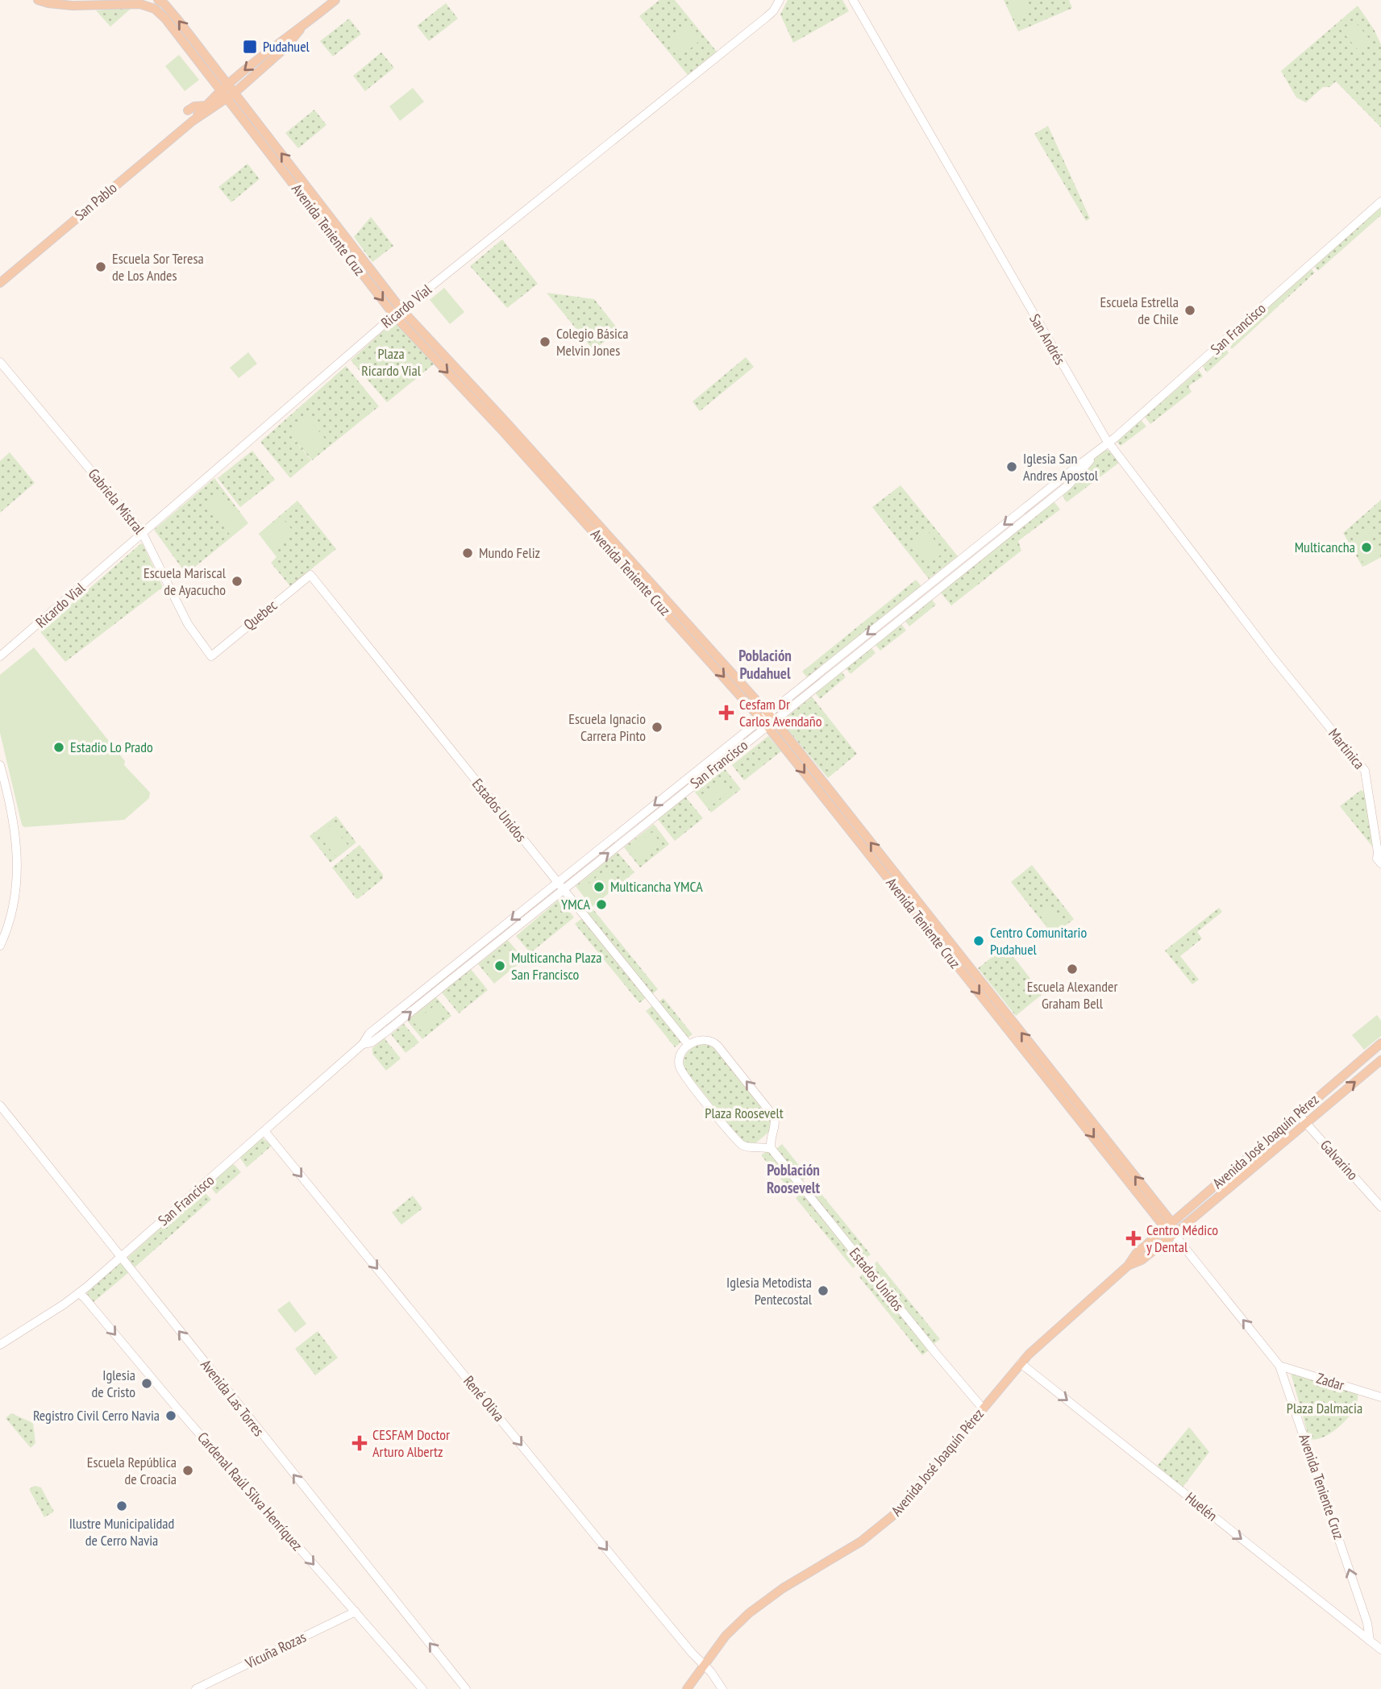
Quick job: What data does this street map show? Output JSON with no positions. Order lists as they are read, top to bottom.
{
  "streets": {
    "main road": ["San Pablo", "Avenida Teniente Cruz", "Avenida José Joaquín Pérez"],
    "street": [
      "Ricardo Vial",
      "San Francisco",
      "San Andrés",
      "Gabriela Mistral",
      "Quebec",
      "Martinica",
      "Estados Unidos",
      "Galvarino",
      "Zadar",
      "Avenida Las Torres",
      "René Oliva",
      "Cardenal Raúl Silva Henríquez",
      "Huelén",
      "Vicuña Rozas"
    ]
  },
  "crossings": [
    ["San Pablo", "Avenida Teniente Cruz"],
    ["Avenida Teniente Cruz", "Ricardo Vial"],
    ["Avenida Teniente Cruz", "San Francisco"],
    ["Avenida Teniente Cruz", "Avenida José Joaquín Pérez"],
    ["Avenida Teniente Cruz", "Zadar"],
    ["Avenida Teniente Cruz", "Huelén"],
    ["Ricardo Vial", "Gabriela Mistral"],
    ["San Francisco", "San Andrés"],
    ["San Francisco", "Estados Unidos"],
    ["San Francisco", "Avenida Las Torres"],
    ["San Francisco", "René Oliva"],
    ["San Francisco", "Cardenal Raúl Silva Henríquez"],
    ["San Andrés", "Martinica"],
    ["Gabriela Mistral", "Quebec"],
    ["Quebec", "Estados Unidos"],
    ["Estados Unidos", "Avenida José Joaquín Pérez"],
    ["Avenida José Joaquín Pérez", "Galvarino"],
    ["Avenida José Joaquín Pérez", "René Oliva"],
    ["Avenida José Joaquín Pérez", "Huelén"],
    ["Cardenal Raúl Silva Henríquez", "Vicuña Rozas"]
  ],
  "one_way": [
    "Avenida Las Torres",
    "René Oliva",
    "Cardenal Raúl Silva Henríquez",
    "Huelén"
  ],
  "districts": ["Población Pudahuel", "Población Roosevelt"],
  "parks": ["Plaza Ricardo Vial", "Plaza Roosevelt", "Plaza Dalmacia"],
  "places": {
    "transit": ["Pudahuel"],
    "other": [
      "Escuela Sor Teresa de Los Andes",
      "Escuela Estrella de Chile",
      "Colegio Básica Melvin Jones",
      "Iglesia San Andres Apostol",
      "Multicancha",
      "Mundo Feliz",
      "Escuela Mariscal de Ayacucho",
      "Escuela Ignacio Carrera Pinto",
      "Estadio Lo Prado",
      "Multicancha YMCA",
      "YMCA",
      "Centro Comunitario Pudahuel",
      "Multicancha Plaza San Francisco",
      "Escuela Alexander Graham Bell",
      "Iglesia Metodista Pentecostal",
      "Iglesia de Cristo",
      "Registro Civil Cerro Navia",
      "Escuela República de Croacia",
      "Ilustre Municipalidad de Cerro Navia"
    ],
    "health": ["Cesfam Dr Carlos Avendaño", "Centro Médico y Dental", "CESFAM Doctor Arturo Albertz"]
  }
}
